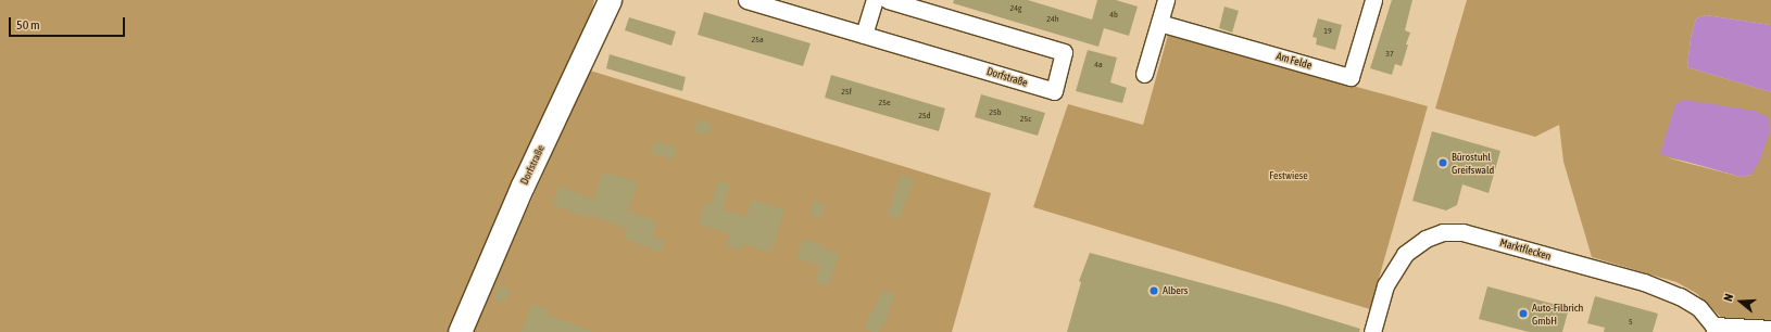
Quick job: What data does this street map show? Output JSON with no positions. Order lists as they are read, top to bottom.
{
  "streets": {
    "street": ["Am Felde", "Dorfstraße", "Marktflecken"]
  },
  "parks": ["Festwiese"],
  "places": ["Bürostuhl Greifswald", "Albers", "Auto-Filbrich GmbH"],
  "house_numbers": [
    "24g",
    "4b",
    "24h",
    "19",
    "25a",
    "37",
    "4a",
    "25f",
    "25e",
    "25b",
    "25d",
    "25c",
    "5"
  ],
  "scale_bar": "50 m",
  "north": "left"
}
